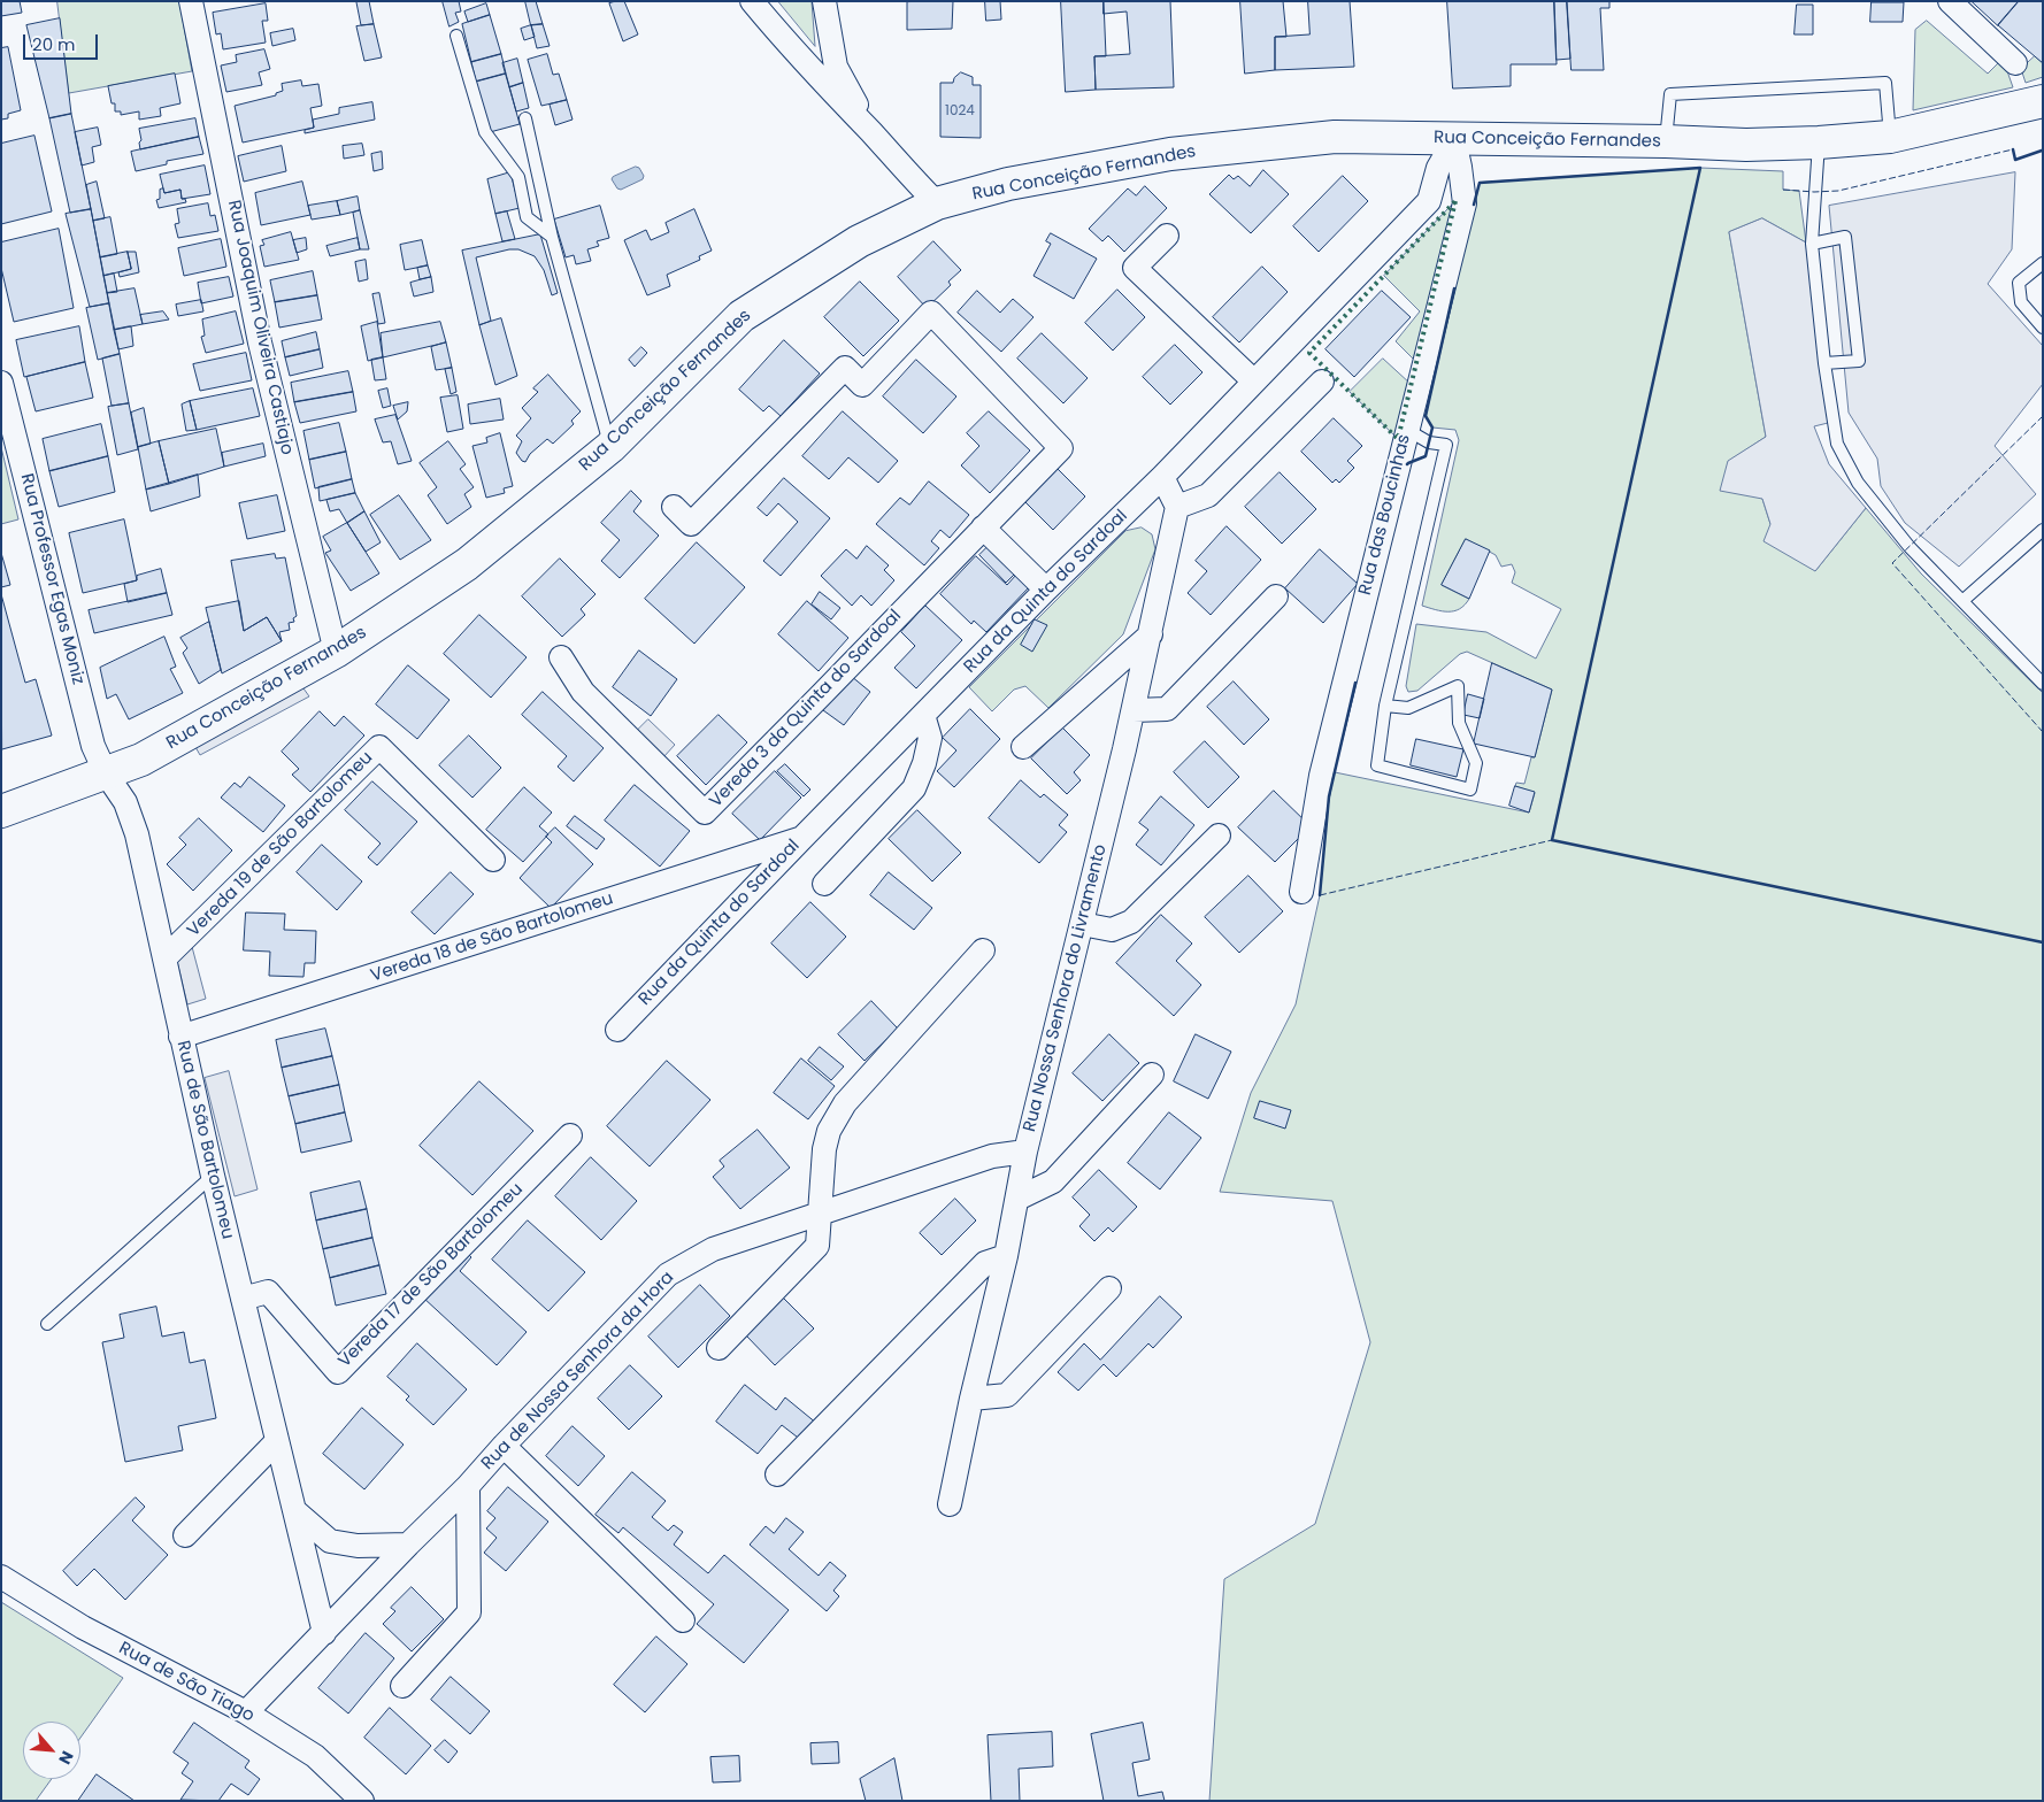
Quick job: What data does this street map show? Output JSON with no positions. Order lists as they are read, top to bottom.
{
  "streets": {
    "main road": ["Rua Conceição Fernandes"],
    "street": [
      "Rua Joaquim Oliveira Castiajo",
      "Rua das Boucinhas",
      "Rua Professor Egas Moniz",
      "Rua da Quinta do Sardoal",
      "Vereda 3 da Quinta do Sardoal",
      "Vereda 19 de São Bartolomeu",
      "Vereda 18 de São Bartolomeu",
      "Rua Nossa Senhora do Livramento",
      "Rua de São Bartolomeu",
      "Vereda 17 de São Bartolomeu",
      "Rua de Nossa Senhora da Hora",
      "Rua de São Tiago"
    ]
  },
  "crossings": [
    ["Rua Conceição Fernandes", "Rua Joaquim Oliveira Castiajo"],
    ["Rua Conceição Fernandes", "Rua das Boucinhas"],
    ["Rua Conceição Fernandes", "Rua Professor Egas Moniz"],
    ["Rua Conceição Fernandes", "Rua da Quinta do Sardoal"],
    ["Rua Conceição Fernandes", "Rua de São Bartolomeu"],
    ["Rua das Boucinhas", "Rua da Quinta do Sardoal"],
    ["Rua Professor Egas Moniz", "Rua de São Bartolomeu"],
    ["Rua da Quinta do Sardoal", "Vereda 18 de São Bartolomeu"],
    ["Vereda 19 de São Bartolomeu", "Rua de São Bartolomeu"],
    ["Vereda 18 de São Bartolomeu", "Rua de São Bartolomeu"],
    ["Rua Nossa Senhora do Livramento", "Rua de Nossa Senhora da Hora"],
    ["Rua de São Bartolomeu", "Vereda 17 de São Bartolomeu"],
    ["Rua de São Bartolomeu", "Rua de Nossa Senhora da Hora"],
    ["Rua de Nossa Senhora da Hora", "Rua de São Tiago"]
  ],
  "house_numbers": ["1024"],
  "scale_bar": "20 m",
  "north": "bottom right"
}
